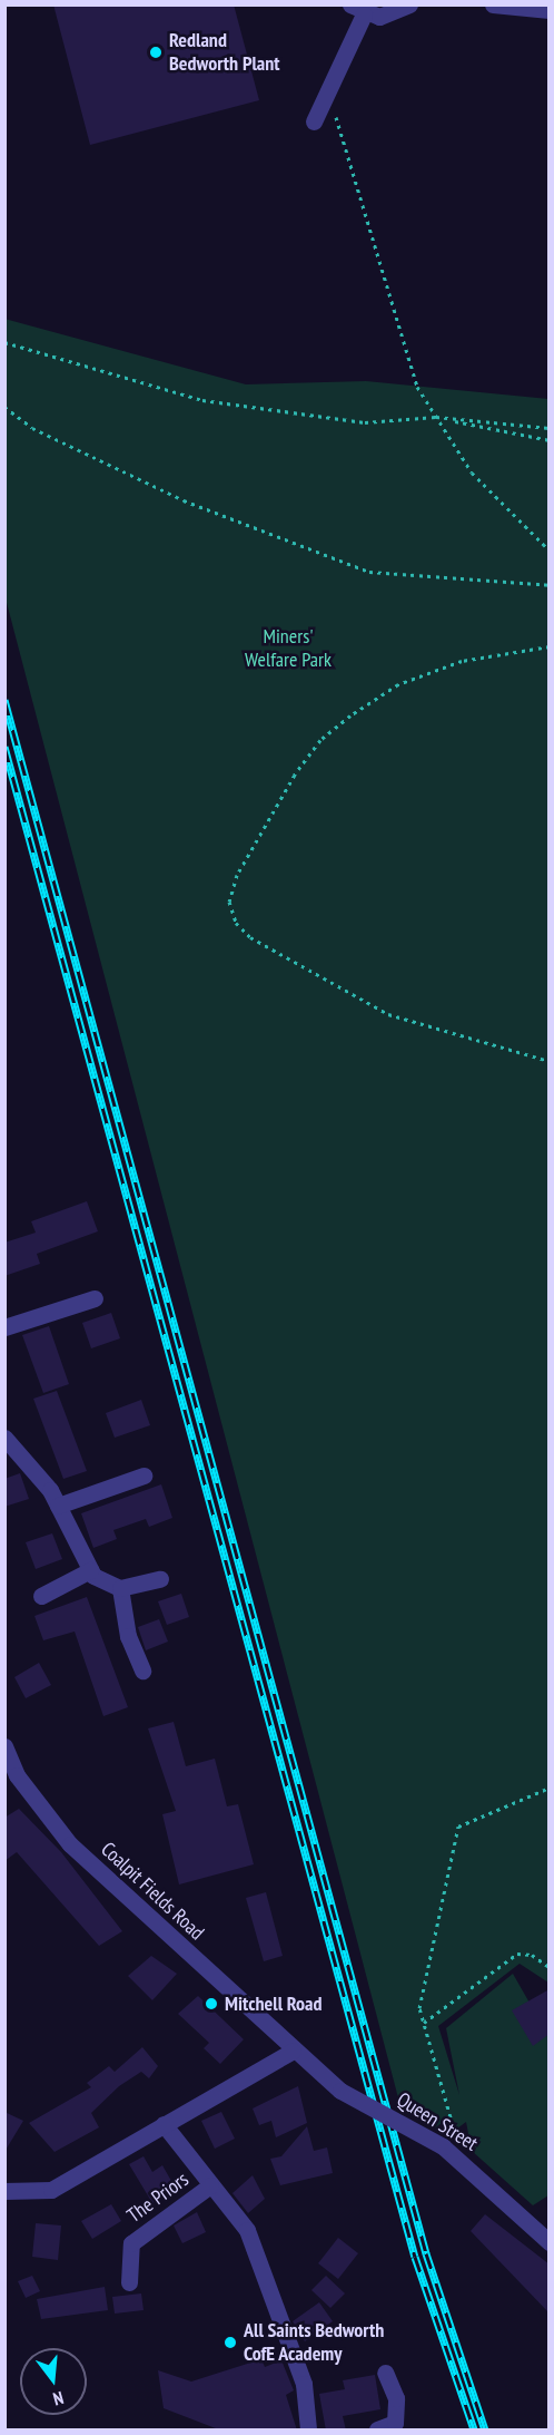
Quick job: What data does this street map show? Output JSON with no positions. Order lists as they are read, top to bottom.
{
  "streets": {
    "street": ["Coalpit Fields Road", "Queen Street", "The Priors"]
  },
  "crossings": [
    ["Coalpit Fields Road", "Queen Street"]
  ],
  "parks": ["Miners' Welfare Park"],
  "places": ["Redland Bedworth Plant", "Mitchell Road", "All Saints Bedworth CofE Academy"],
  "north": "bottom"
}
